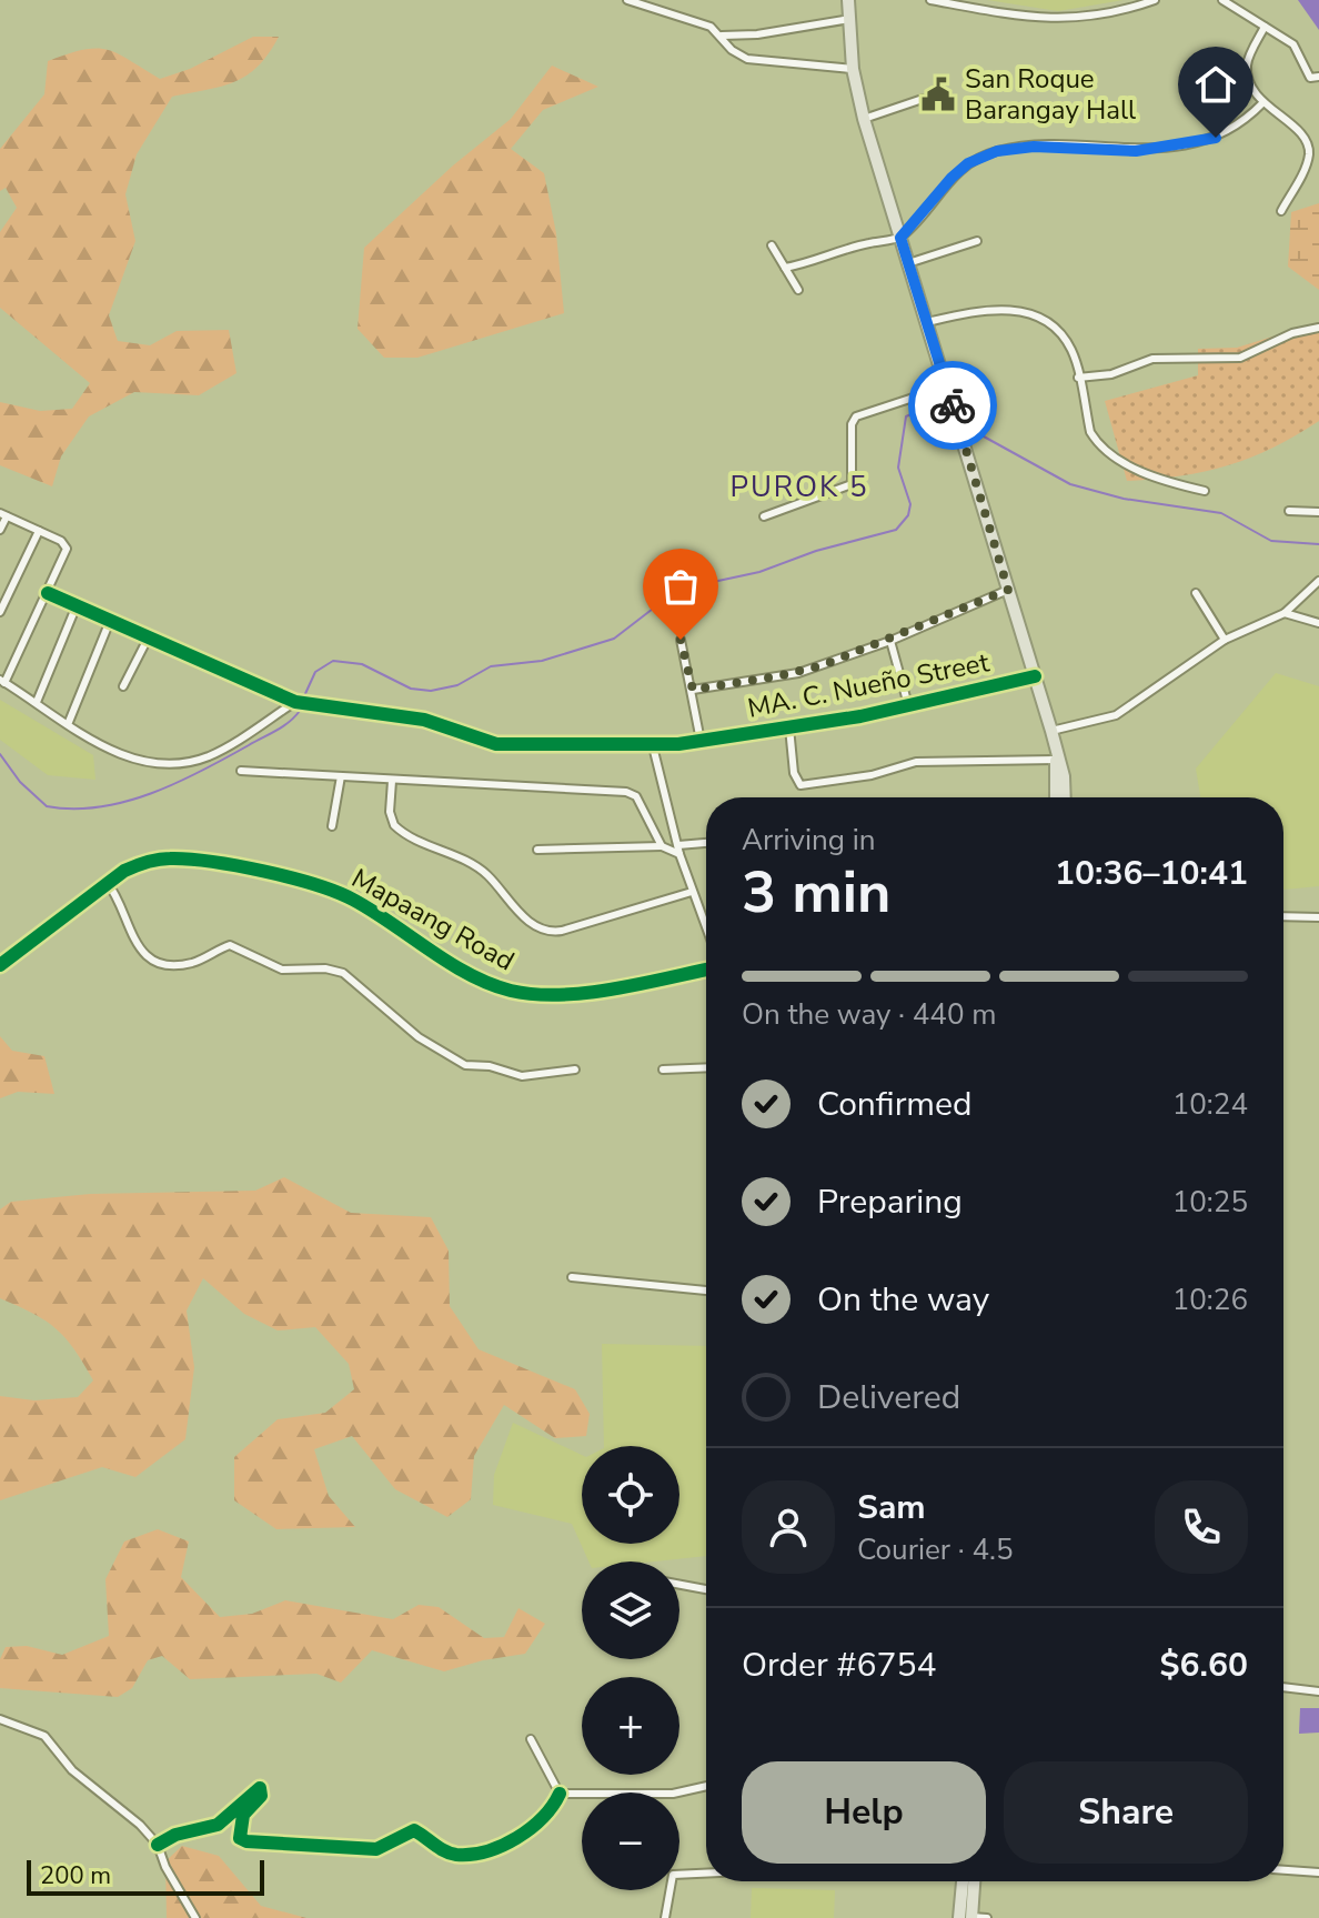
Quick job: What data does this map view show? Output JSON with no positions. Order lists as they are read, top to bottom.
{
  "streets": {
    "street": ["MA. C. Nueño Street", "Mapaang Road"]
  },
  "districts": ["PUROK 5"],
  "places": {
    "public building": ["San Roque Barangay Hall"]
  },
  "scale_bar": "200 m",
  "page": {
    "heading": ["3 min", "Arriving in", "10:36–10:41"],
    "panel": [
      "Sam",
      "Courier · 4.5",
      "Order #6754",
      "$6.60"
    ],
    "bar": "On the way · 440 m",
    "list": [
      ["Confirmed", "10:24"],
      ["Preparing", "10:25"],
      ["On the way", "10:26"],
      "Delivered"
    ],
    "map_buttons": ["+", "−"],
    "buttons": ["Help", "Share"],
    "scale": "200 m"
  }
}
